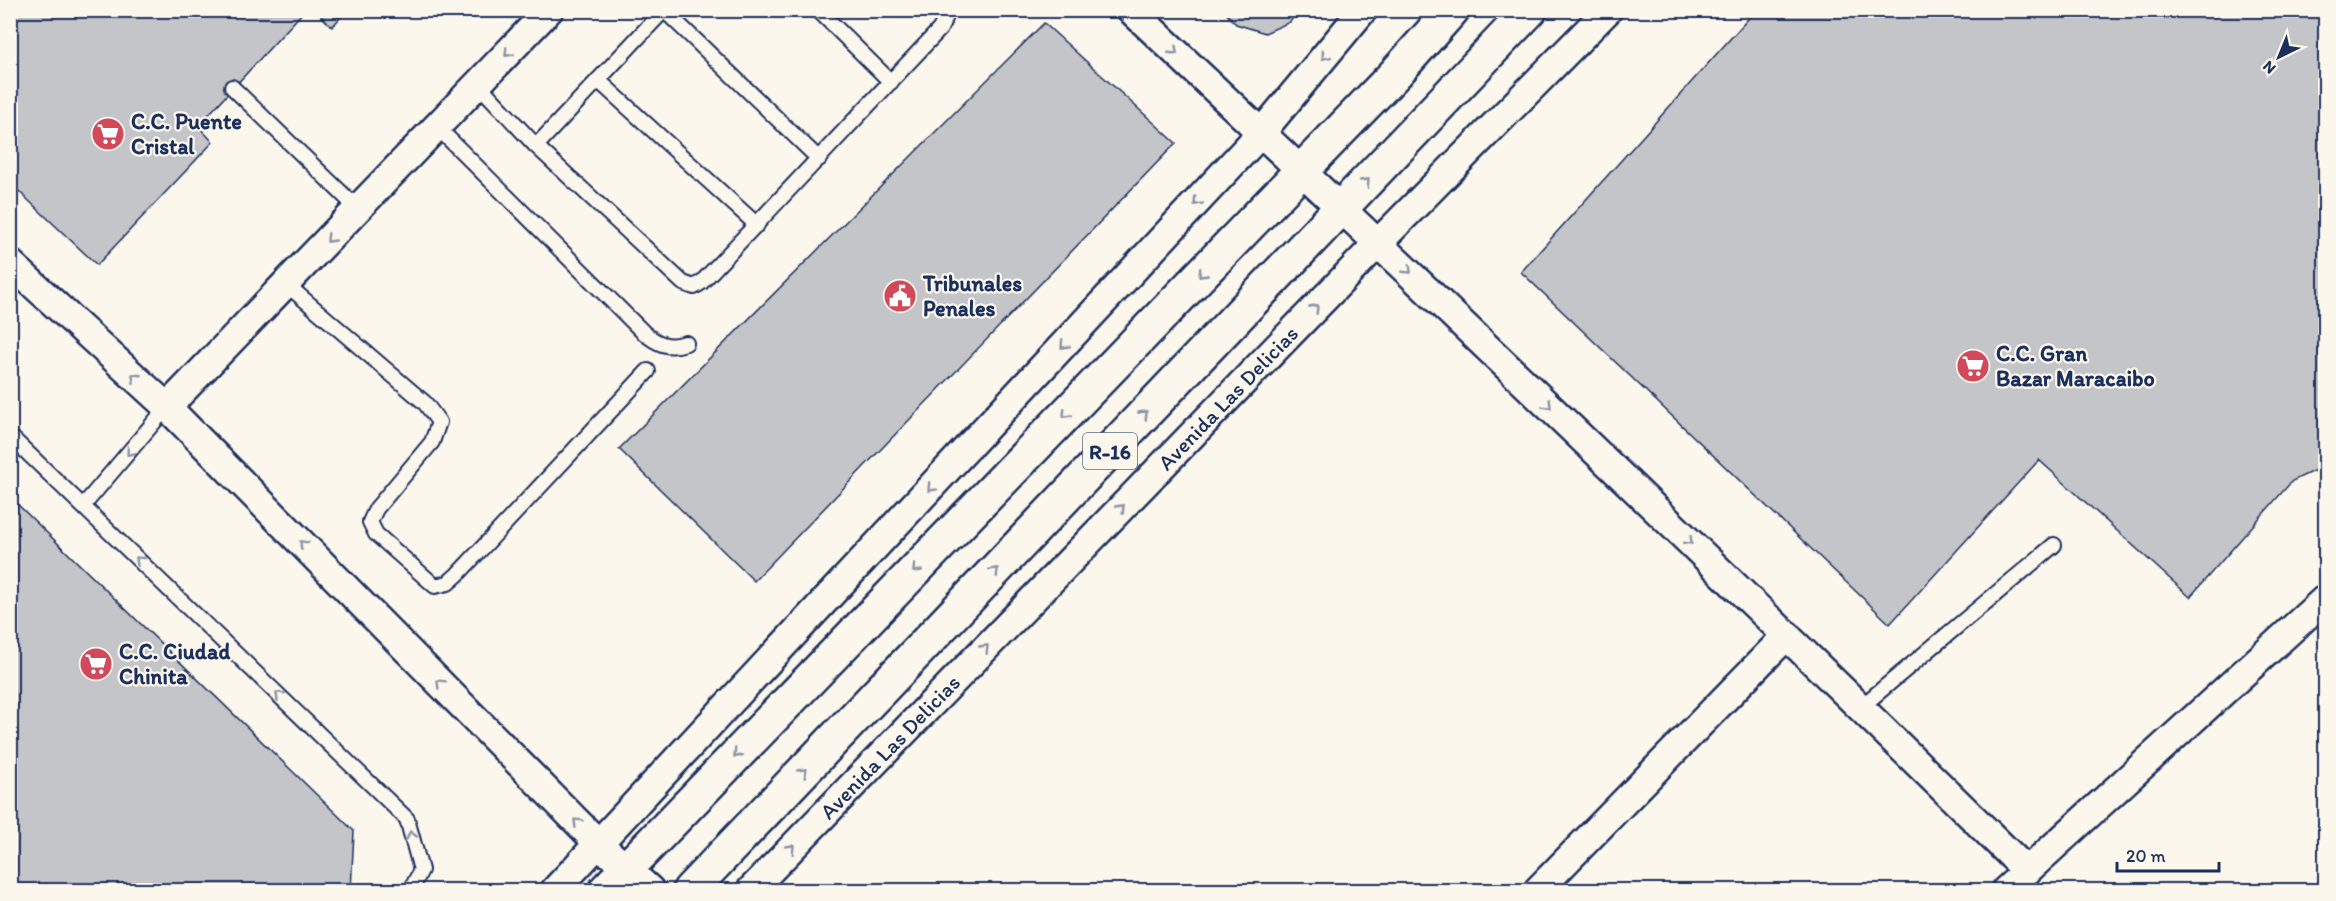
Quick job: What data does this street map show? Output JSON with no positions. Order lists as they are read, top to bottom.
{
  "streets": {
    "main road": ["Avenida Las Delicias", "R-16"]
  },
  "places": {
    "supermarket": ["C.C. Puente Cristal", "C.C. Gran Bazar Maracaibo", "C.C. Ciudad Chinita"],
    "public building": ["Tribunales Penales"]
  },
  "scale_bar": "20 m",
  "north": "bottom left"
}
